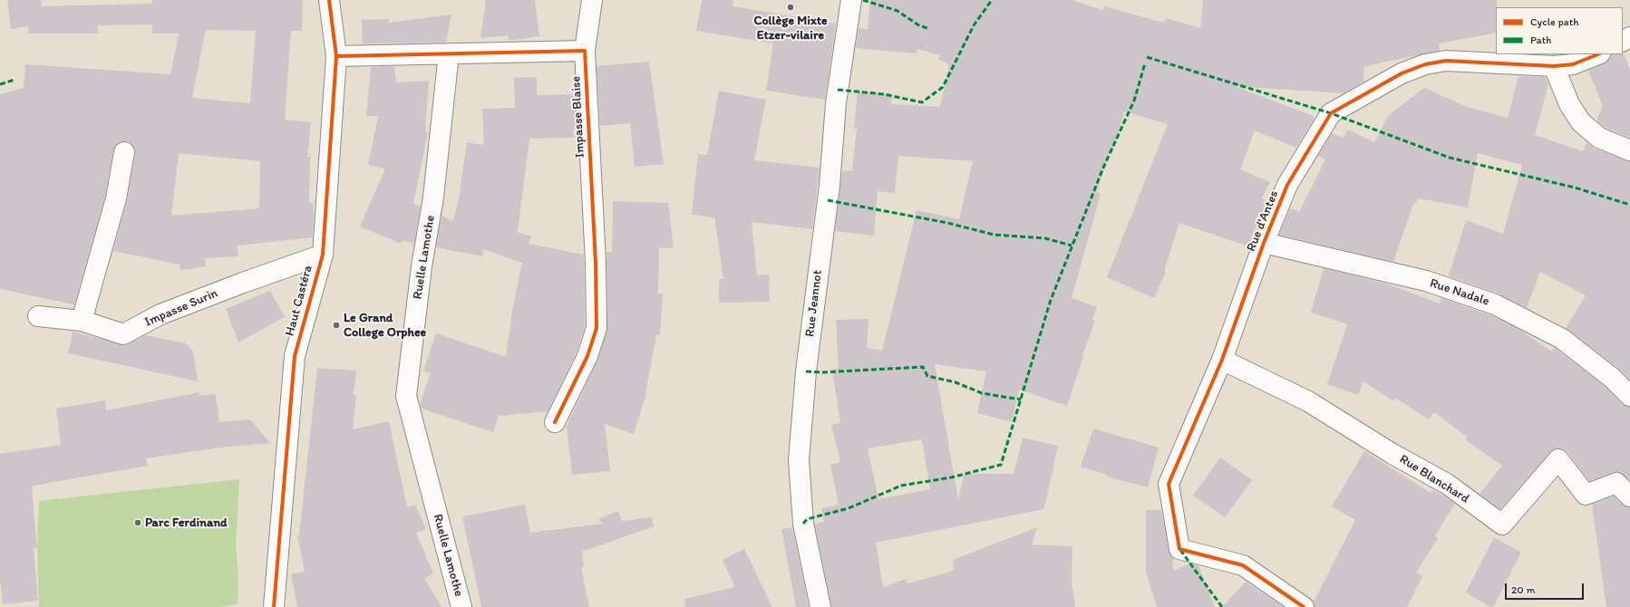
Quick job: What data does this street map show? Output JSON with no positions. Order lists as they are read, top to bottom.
{
  "streets": {
    "street": [
      "Impasse Blaise",
      "Rue d'Antes",
      "Ruelle Lamothe",
      "Rue Nadale",
      "Haut Castéra",
      "Rue Jeannot",
      "Impasse Surin",
      "Rue Blanchard"
    ]
  },
  "crossings": [
    ["Rue d'Antes", "Rue Nadale"],
    ["Rue d'Antes", "Rue Blanchard"],
    ["Haut Castéra", "Impasse Surin"]
  ],
  "places": ["Collège Mixte Etzer-vilaire", "Le Grand College Orphee", "Parc Ferdinand"],
  "legend": ["Cycle path", "Path"],
  "scale_bar": "20 m"
}
